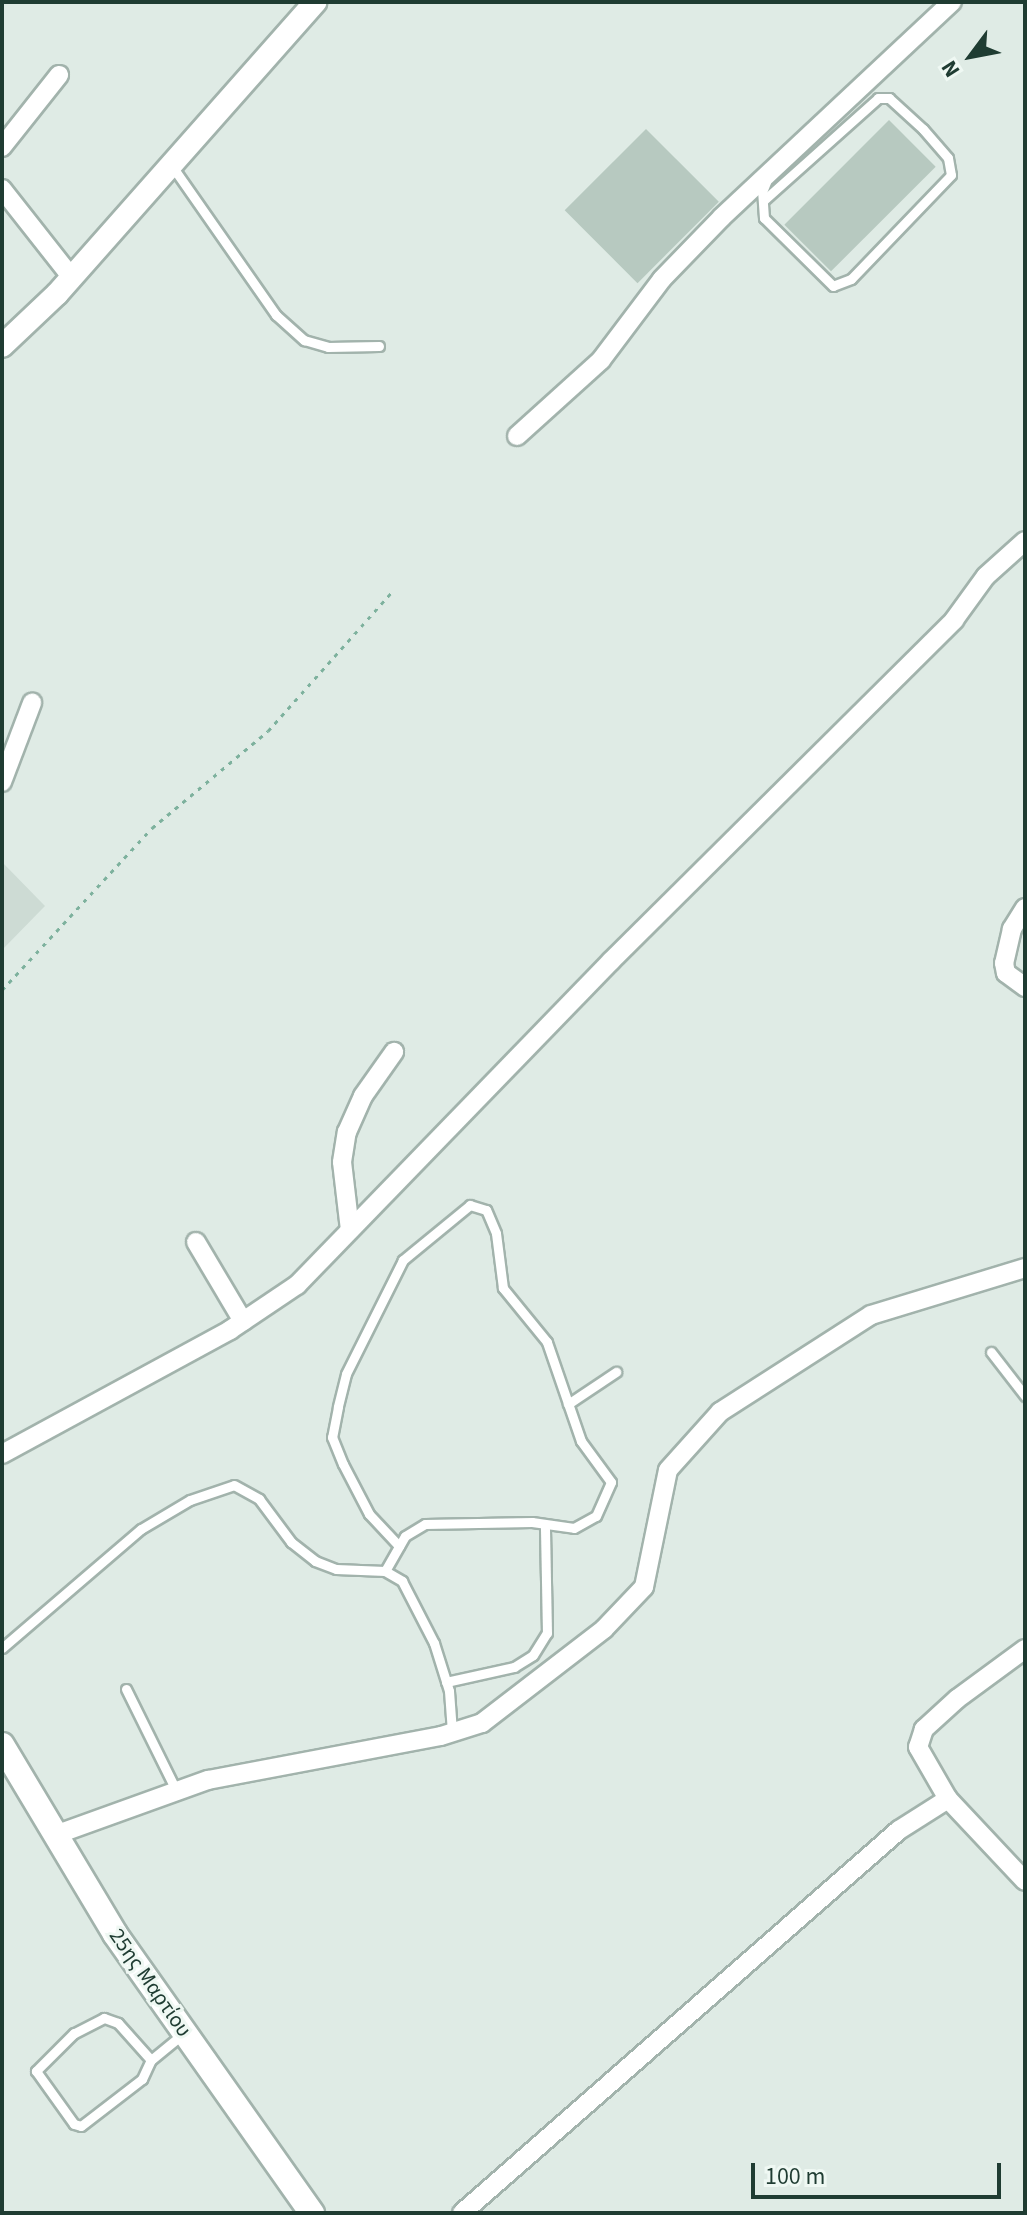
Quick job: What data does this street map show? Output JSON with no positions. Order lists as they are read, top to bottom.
{
  "streets": {
    "main road": ["25ης Μαρτίου"]
  },
  "scale_bar": "100 m",
  "north": "bottom left"
}
